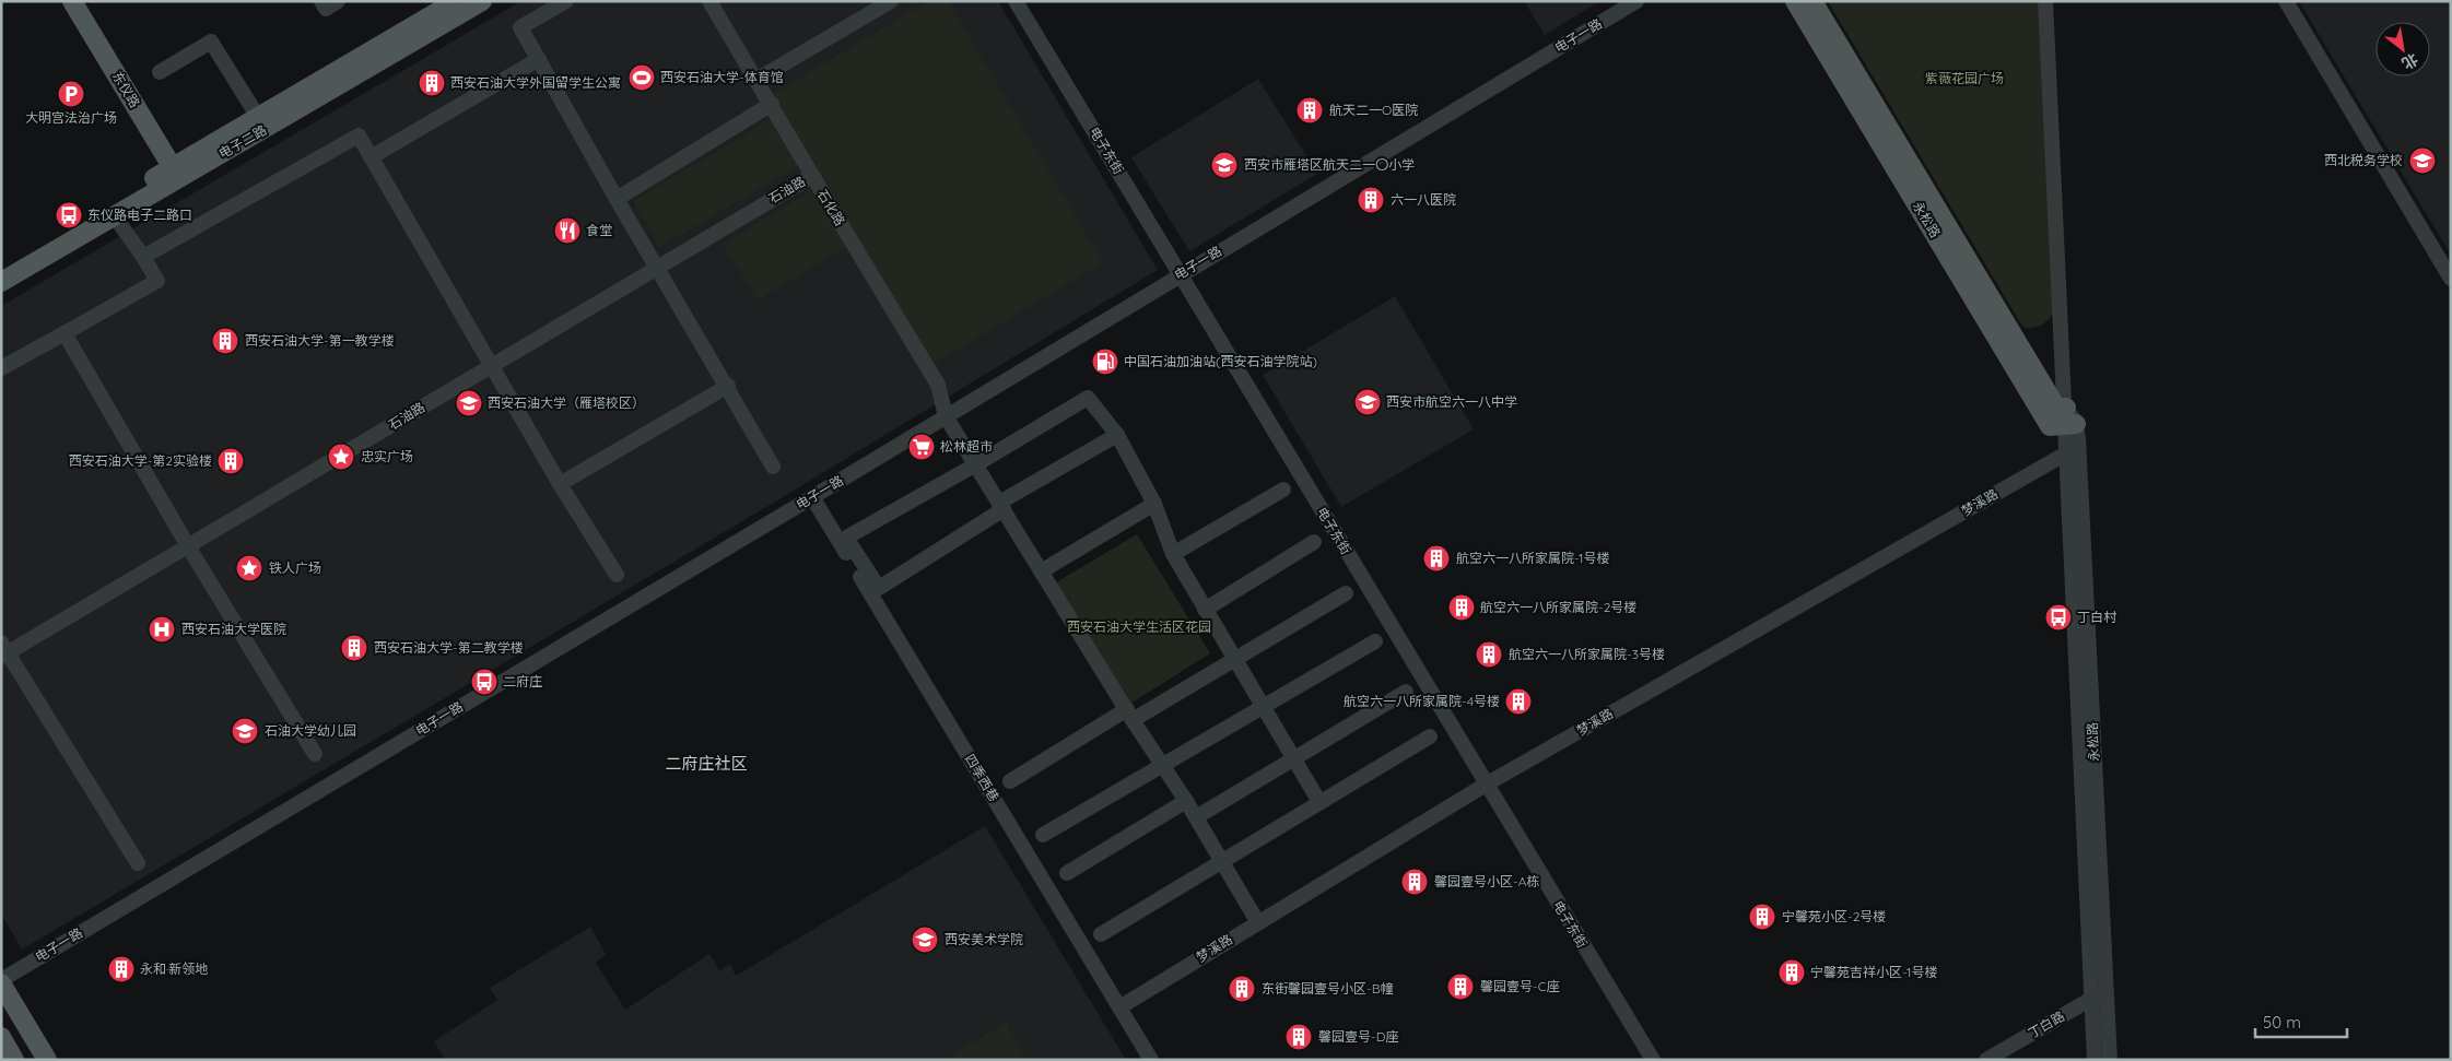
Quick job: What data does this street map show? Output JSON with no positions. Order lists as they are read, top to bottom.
{
  "streets": {
    "main road": ["东仪路", "电子二路", "永松路"],
    "street": [
      "电子一路",
      "电子东街",
      "石油路",
      "石化路",
      "梦溪路",
      "四季西巷",
      "丁白路"
    ]
  },
  "crossings": [
    ["电子一路", "电子东街"],
    ["电子一路", "石化路"],
    ["电子一路", "四季西巷"],
    ["东仪路", "电子二路"],
    ["电子东街", "梦溪路"],
    ["石油路", "石化路"],
    ["石化路", "梦溪路"],
    ["永松路", "梦溪路"],
    ["永松路", "丁白路"],
    ["梦溪路", "四季西巷"]
  ],
  "districts": ["二府庄社区"],
  "parks": ["紫薇花园广场", "西安石油大学生活区花园"],
  "places": {
    "sports": ["西安石油大学-体育馆"],
    "building": [
      "西安石油大学外国留学生公寓",
      "航天二一O医院",
      "六一八医院",
      "西安石油大学-第一教学楼",
      "西安石油大学-第2实验楼",
      "航空六一八所家属院-1号楼",
      "航空六一八所家属院-2号楼",
      "西安石油大学-第二教学楼",
      "航空六一八所家属院-3号楼",
      "航空六一八所家属院-4号楼",
      "馨园壹号小区-A栋",
      "宁馨苑小区-2号楼",
      "永和·新领地",
      "宁馨苑吉祥小区-1号楼",
      "馨园壹号-C座",
      "东街馨园壹号小区-B幢",
      "馨园壹号-D座"
    ],
    "parking": ["大明宫法治广场"],
    "school or university": [
      "西北税务学校",
      "西安市雁塔区航天二一〇小学",
      "西安市航空六一八中学",
      "西安石油大学（雁塔校区）",
      "石油大学幼儿园",
      "西安美术学院"
    ],
    "bus stop": ["东仪路电子二路口", "丁白村", "二府庄"],
    "restaurant": ["食堂"],
    "fuel station": ["中国石油加油站(西安石油学院站)"],
    "supermarket": ["松林超市"],
    "place": ["忠实广场", "铁人广场"],
    "hospital": ["西安石油大学医院"]
  },
  "scale_bar": "50 m",
  "north": "bottom right"
}
